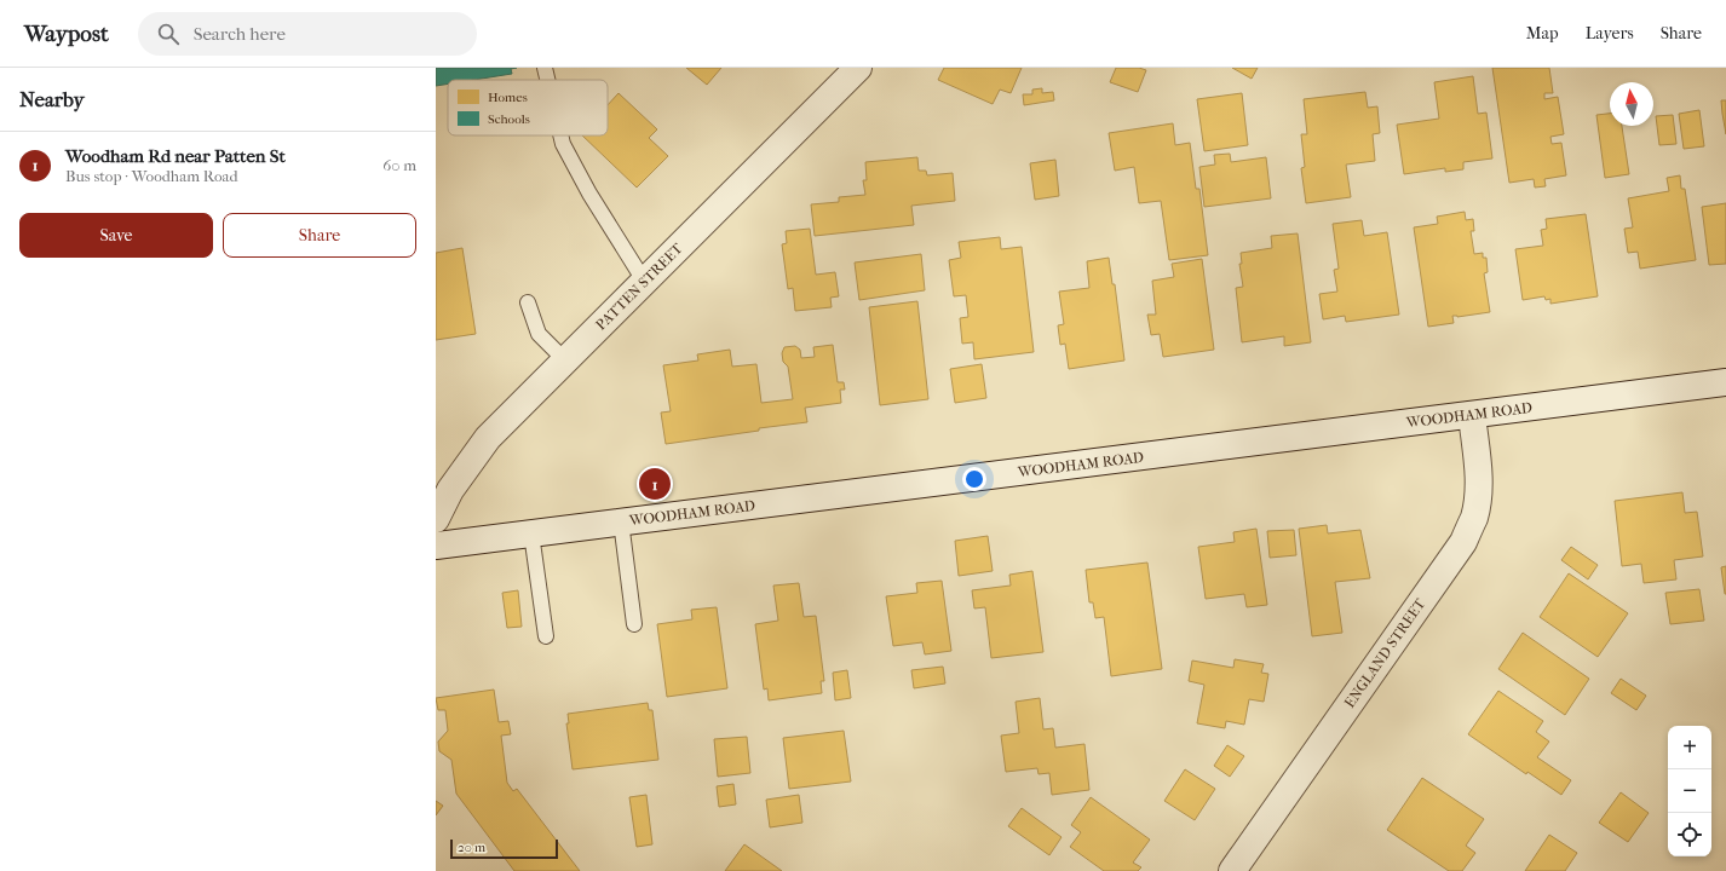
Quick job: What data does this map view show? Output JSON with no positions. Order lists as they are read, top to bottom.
{
  "streets": {
    "main road": ["PATTEN STREET", "WOODHAM ROAD", "ENGLAND STREET"]
  },
  "crossings": [
    ["WOODHAM ROAD", "ENGLAND STREET"]
  ],
  "legend": ["Homes", "Schools"],
  "scale_bar": "20 m",
  "north": "top",
  "page": {
    "header": "Waypost",
    "search": "Search here",
    "nav": ["Map", "Layers", "Share"],
    "heading": "Nearby",
    "list": [
      {
        "mark": "1",
        "name": "Woodham Rd near Patten St",
        "note": "Bus stop · Woodham Road",
        "value": "60 m"
      }
    ],
    "buttons": ["Save", "Share"],
    "pins": "1",
    "map_buttons": ["+", "−"],
    "scale": "20 m"
  }
}
